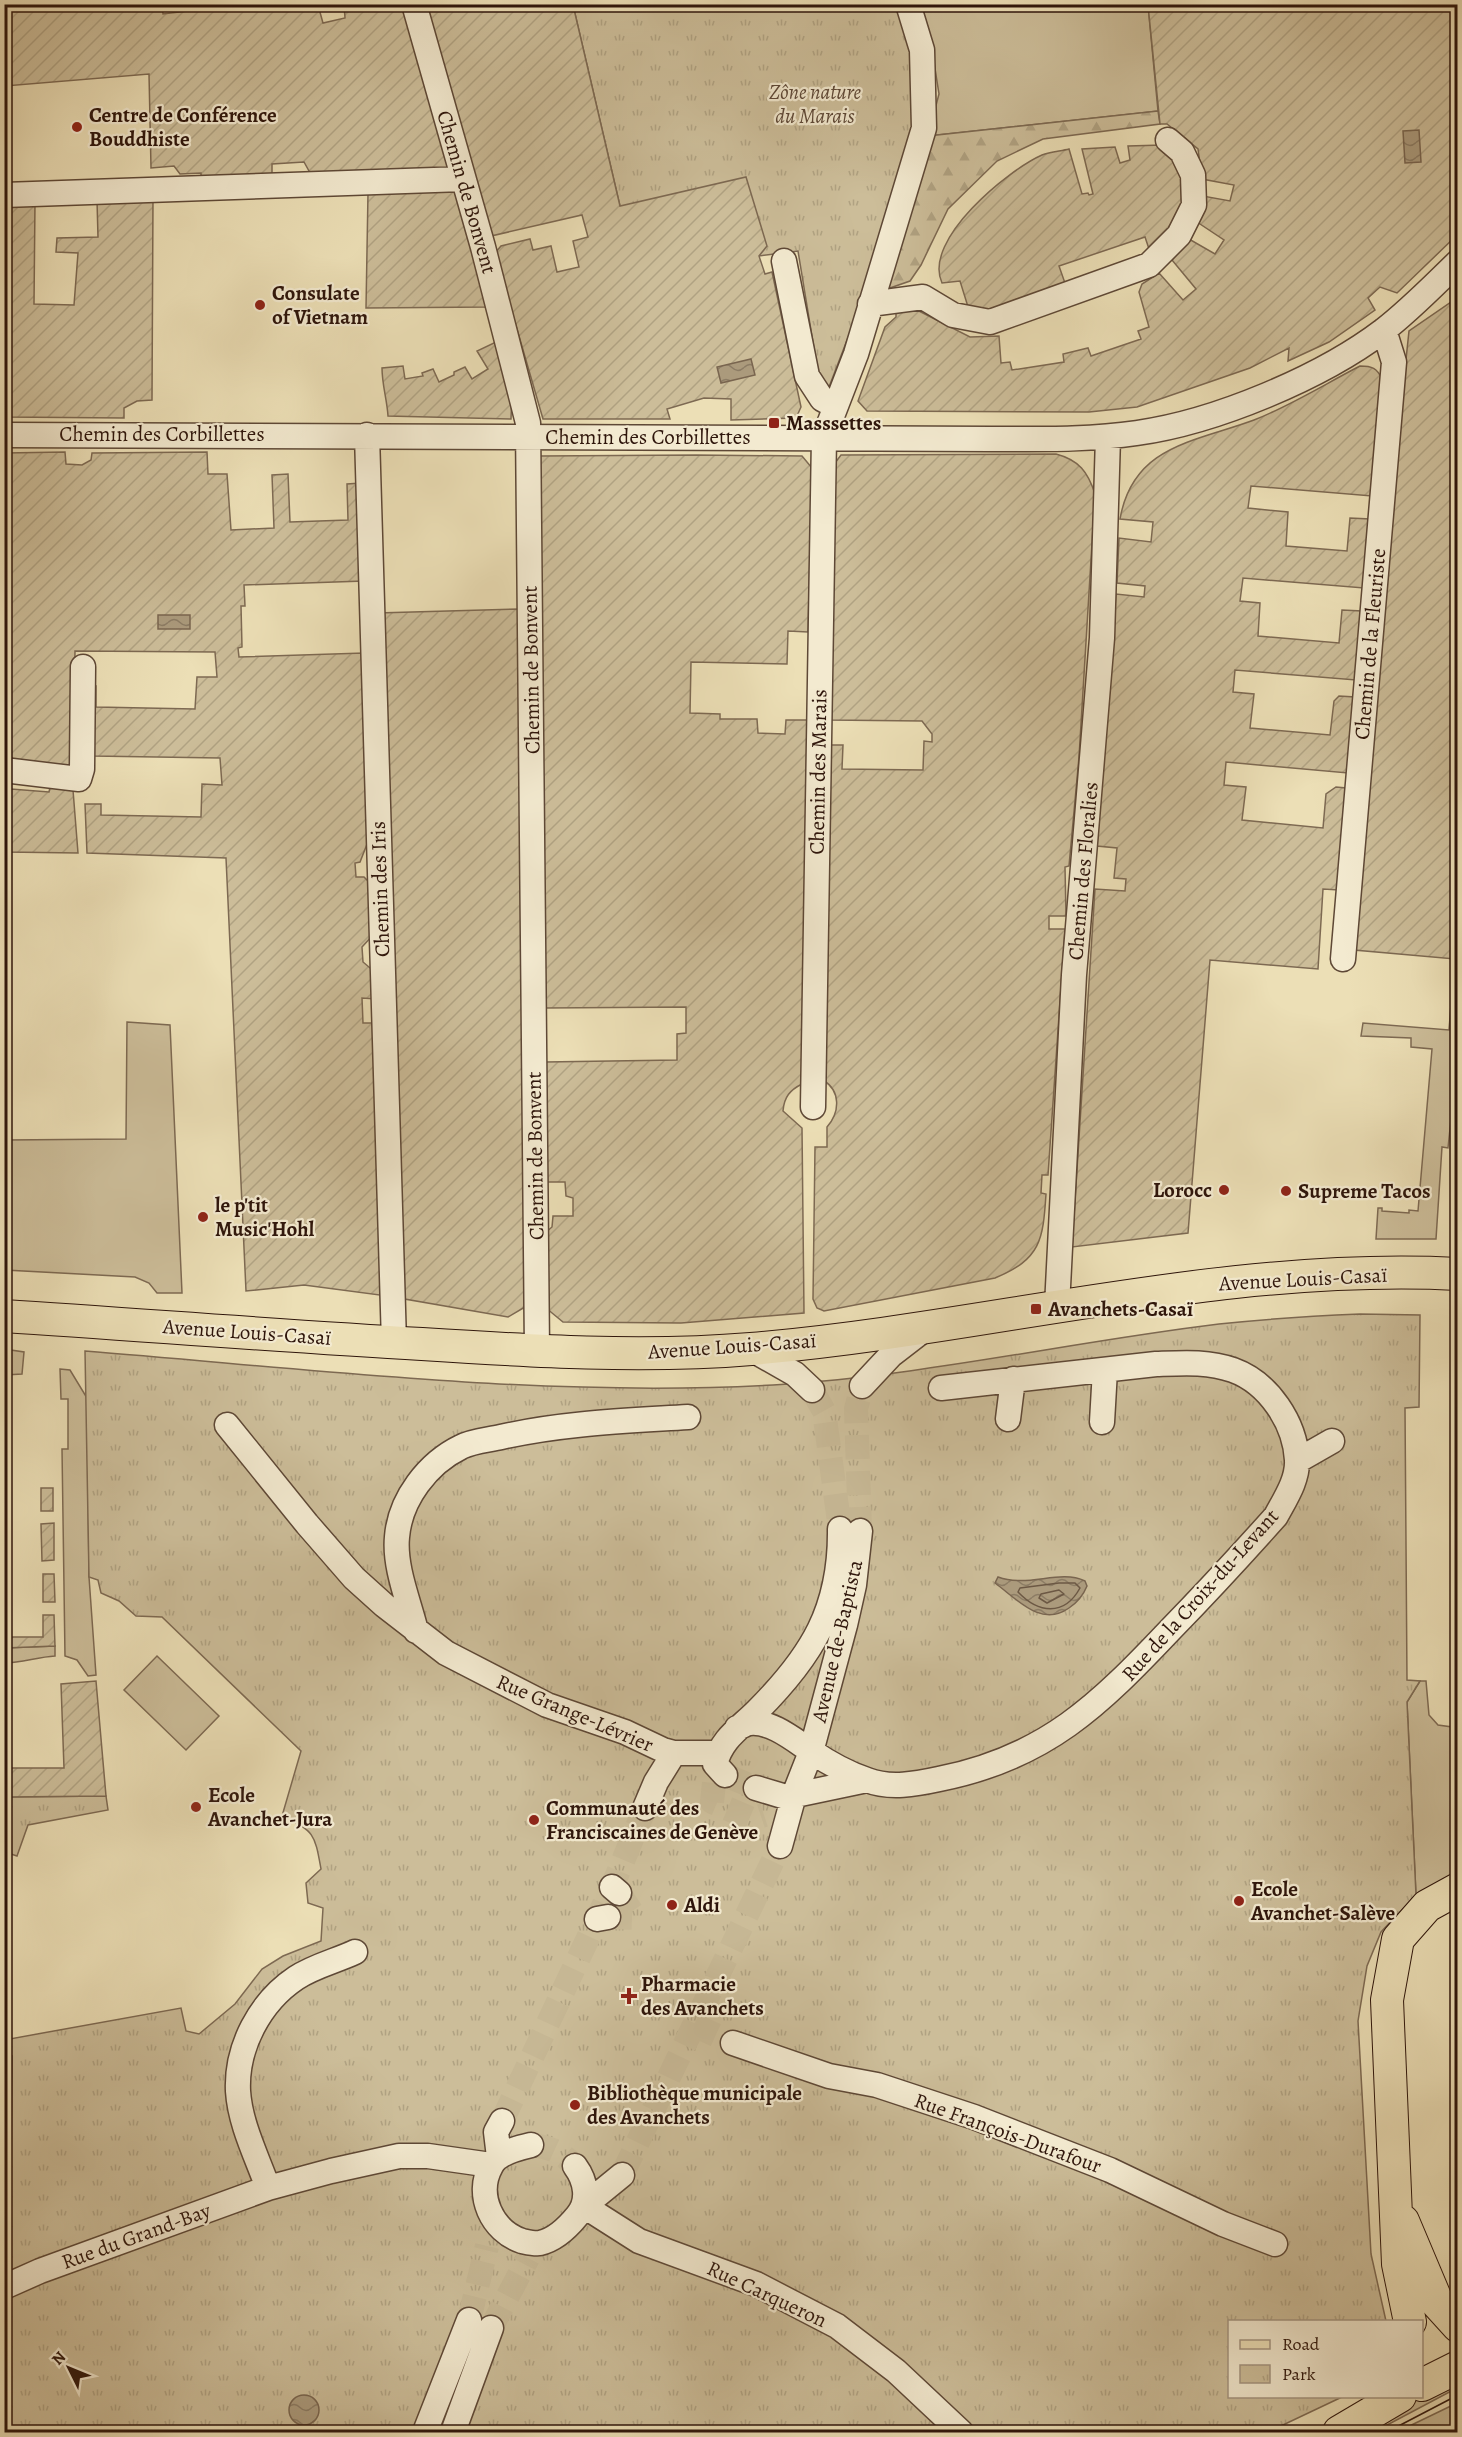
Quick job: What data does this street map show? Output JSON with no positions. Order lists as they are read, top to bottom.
{
  "streets": {
    "main road": ["Avenue Louis-Casaï"],
    "street": [
      "Chemin de Bonvent",
      "Chemin des Corbillettes",
      "Chemin de la Fleuriste",
      "Chemin des Marais",
      "Chemin des Floralies",
      "Chemin des Iris",
      "Rue de la Croix-du-Levant",
      "Avenue de-Baptista",
      "Rue Grange-Lévrier",
      "Rue François-Durafour",
      "Rue du Grand-Bay",
      "Rue Carqueron"
    ]
  },
  "crossings": [
    ["Chemin de Bonvent", "Chemin des Corbillettes"],
    ["Chemin de Bonvent", "Avenue Louis-Casaï"],
    ["Chemin des Corbillettes", "Chemin de la Fleuriste"],
    ["Chemin des Corbillettes", "Chemin des Marais"],
    ["Chemin des Corbillettes", "Chemin des Floralies"],
    ["Chemin des Corbillettes", "Chemin des Iris"],
    ["Chemin des Floralies", "Avenue Louis-Casaï"],
    ["Chemin des Iris", "Avenue Louis-Casaï"],
    ["Rue de la Croix-du-Levant", "Avenue de-Baptista"]
  ],
  "parks": ["Zône nature du Marais"],
  "places": {
    "other": [
      "Centre de Conférence Bouddhiste",
      "Consulate of Vietnam",
      "Lorocc",
      "Supreme Tacos",
      "le p'tit Music'Hohl",
      "Ecole Avanchet-Jura",
      "Communauté des Franciscaines de Genève",
      "Ecole Avanchet-Salève",
      "Aldi",
      "Bibliothèque municipale des Avanchets"
    ],
    "transit": ["Masssettes", "Avanchets-Casaï"],
    "health": ["Pharmacie des Avanchets"]
  },
  "legend": ["Road", "Park"],
  "north": "top left"
}
